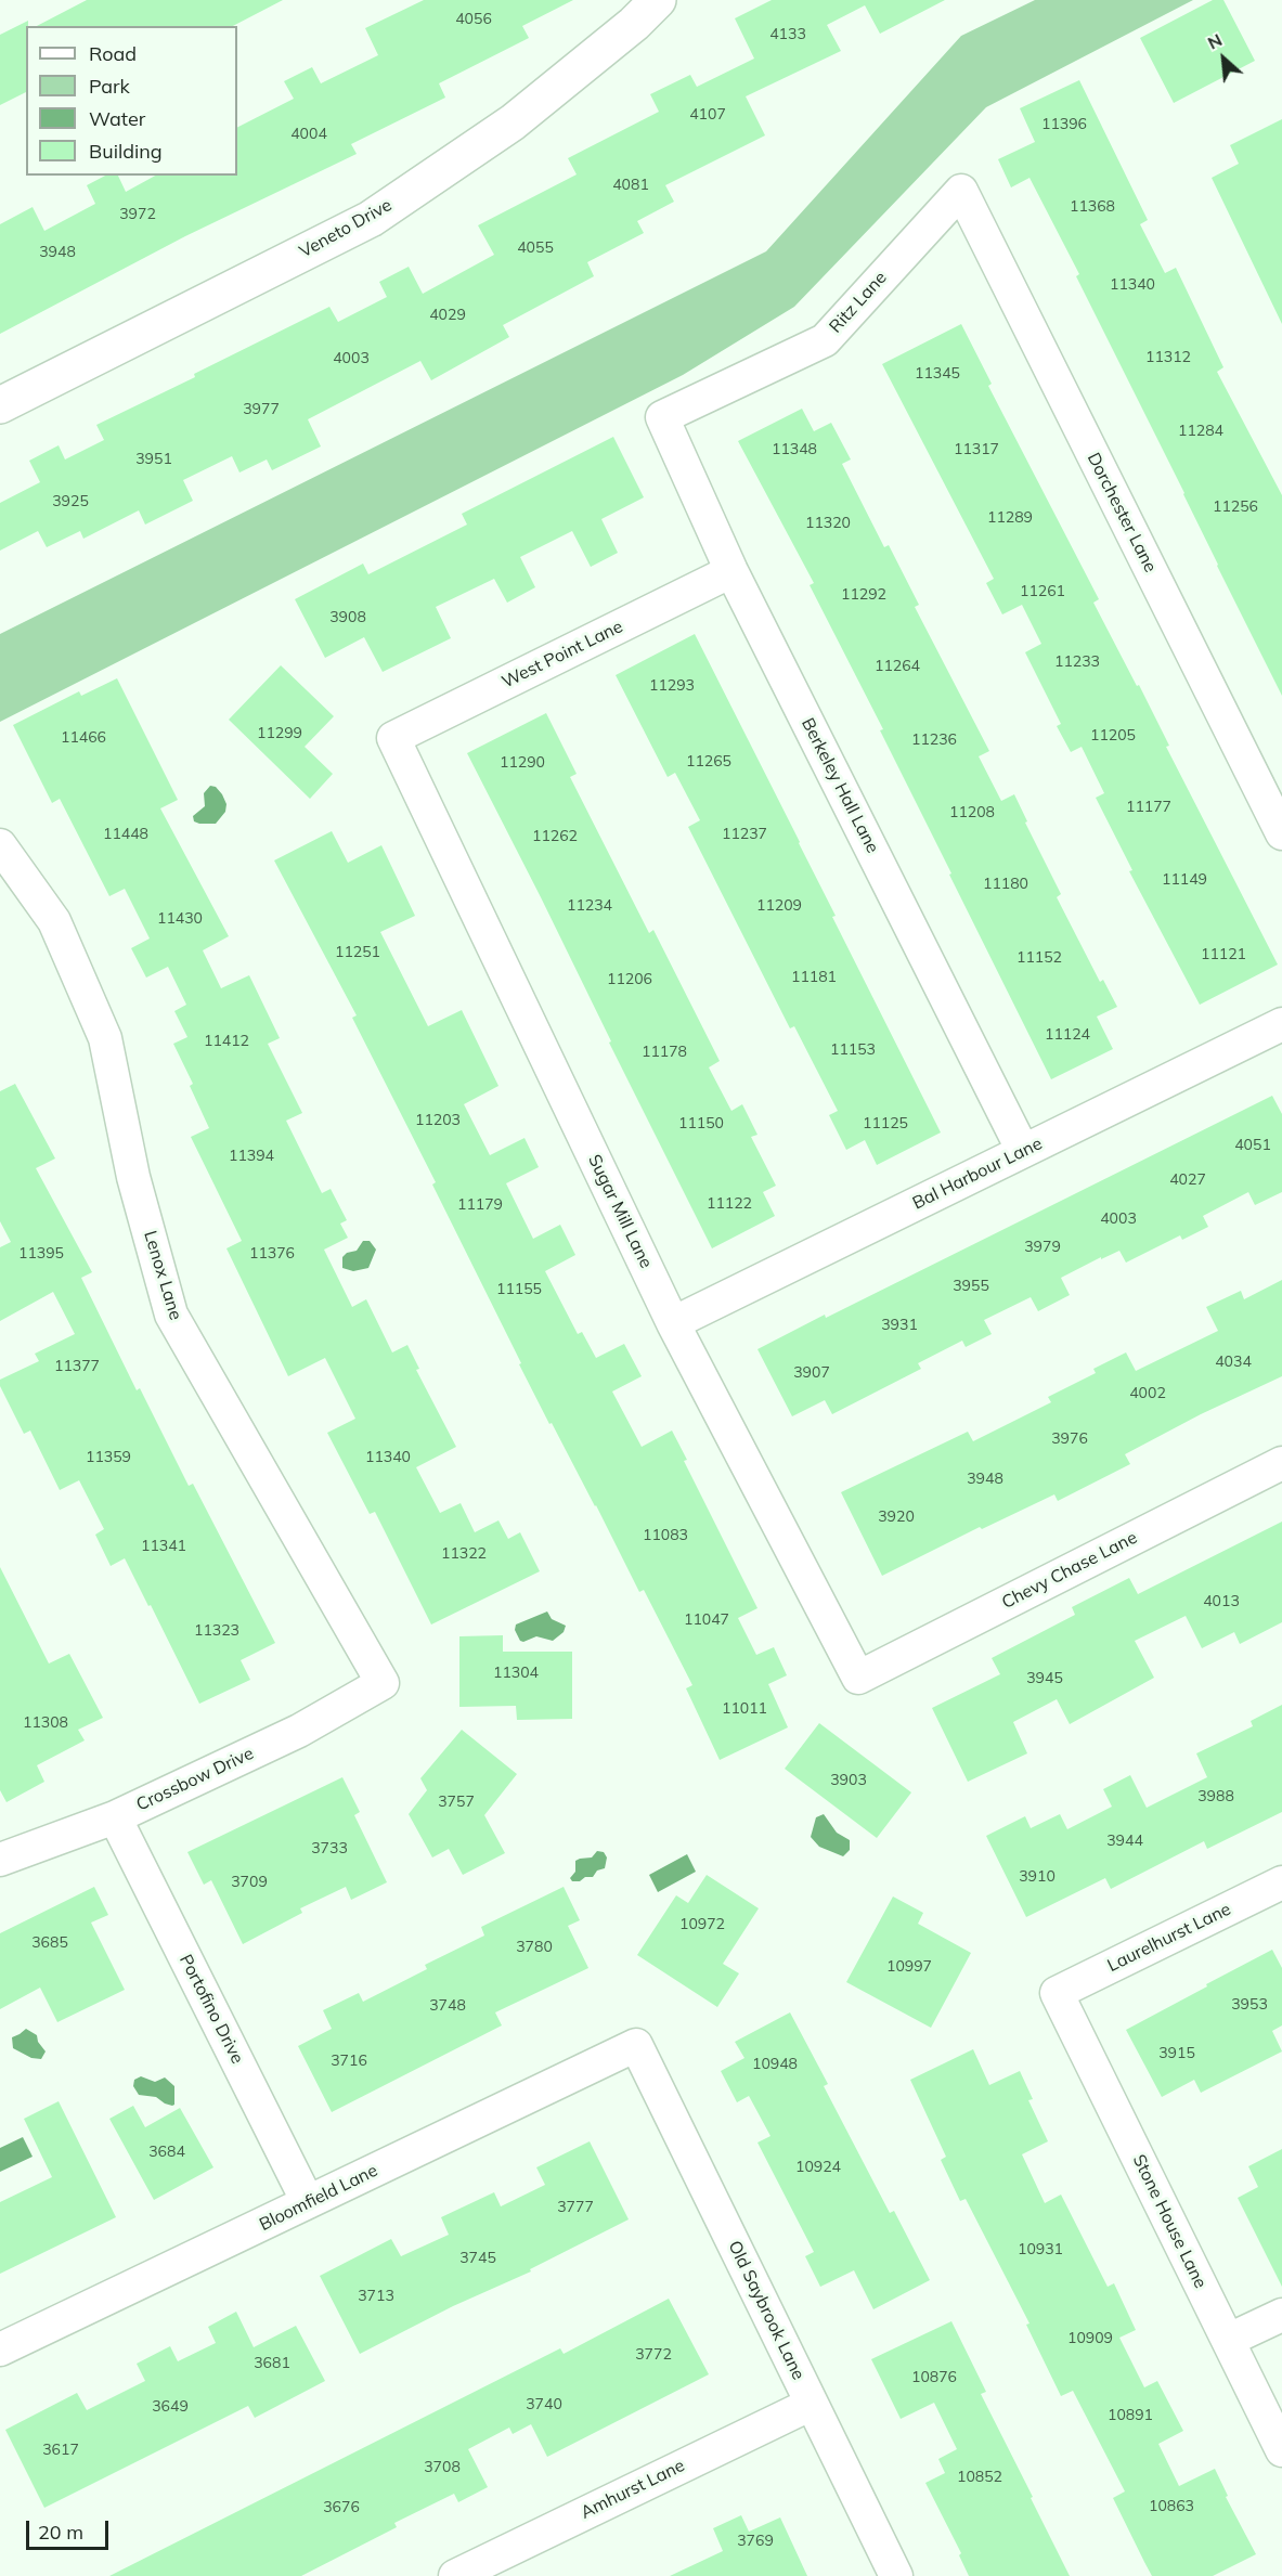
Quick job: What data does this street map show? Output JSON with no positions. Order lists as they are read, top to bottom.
{
  "streets": {
    "street": [
      "Veneto Drive",
      "Ritz Lane",
      "Dorchester Lane",
      "West Point Lane",
      "Berkeley Hall Lane",
      "Bal Harbour Lane",
      "Sugar Mill Lane",
      "Lenox Lane",
      "Chevy Chase Lane",
      "Crossbow Drive",
      "Laurelhurst Lane",
      "Portofino Drive",
      "Bloomfield Lane",
      "Stone House Lane",
      "Old Saybrook Lane",
      "Amhurst Lane"
    ]
  },
  "crossings": [
    ["Ritz Lane", "Dorchester Lane"],
    ["Ritz Lane", "Berkeley Hall Lane"],
    ["West Point Lane", "Berkeley Hall Lane"],
    ["West Point Lane", "Sugar Mill Lane"],
    ["Berkeley Hall Lane", "Bal Harbour Lane"],
    ["Bal Harbour Lane", "Sugar Mill Lane"],
    ["Sugar Mill Lane", "Chevy Chase Lane"],
    ["Lenox Lane", "Crossbow Drive"],
    ["Crossbow Drive", "Portofino Drive"],
    ["Laurelhurst Lane", "Stone House Lane"],
    ["Portofino Drive", "Bloomfield Lane"],
    ["Bloomfield Lane", "Old Saybrook Lane"],
    ["Old Saybrook Lane", "Amhurst Lane"]
  ],
  "house_numbers": [
    "4056",
    "4133",
    "4107",
    "11396",
    "4004",
    "4081",
    "11368",
    "3972",
    "4055",
    "3948",
    "11340",
    "4029",
    "11312",
    "4003",
    "11345",
    "3977",
    "11284",
    "11348",
    "11317",
    "3951",
    "3925",
    "11256",
    "11289",
    "11320",
    "11261",
    "11292",
    "3908",
    "11233",
    "11264",
    "11293",
    "11299",
    "11205",
    "11466",
    "11236",
    "11265",
    "11290",
    "11177",
    "11208",
    "11448",
    "11237",
    "11262",
    "11149",
    "11180",
    "11234",
    "11209",
    "11430",
    "11251",
    "11121",
    "11152",
    "11181",
    "11206",
    "11124",
    "11412",
    "11153",
    "11178",
    "11203",
    "11150",
    "11125",
    "4051",
    "11394",
    "4027",
    "11122",
    "11179",
    "4003",
    "3979",
    "11395",
    "11376",
    "3955",
    "11155",
    "3931",
    "4034",
    "11377",
    "3907",
    "4002",
    "3976",
    "11359",
    "11340",
    "3948",
    "3920",
    "11083",
    "11341",
    "11322",
    "4013",
    "11047",
    "11323",
    "11304",
    "3945",
    "11011",
    "11308",
    "3903",
    "3988",
    "3757",
    "3944",
    "3733",
    "3910",
    "3709",
    "10972",
    "3685",
    "3780",
    "10997",
    "3953",
    "3748",
    "3915",
    "3716",
    "10948",
    "3684",
    "10924",
    "3777",
    "10931",
    "3745",
    "3713",
    "10909",
    "3772",
    "3681",
    "10876",
    "3740",
    "3649",
    "10891",
    "3617",
    "3708",
    "10852",
    "10863",
    "3676",
    "3769"
  ],
  "legend": [
    "Road",
    "Park",
    "Water",
    "Building"
  ],
  "scale_bar": "20 m",
  "north": "top left"
}
